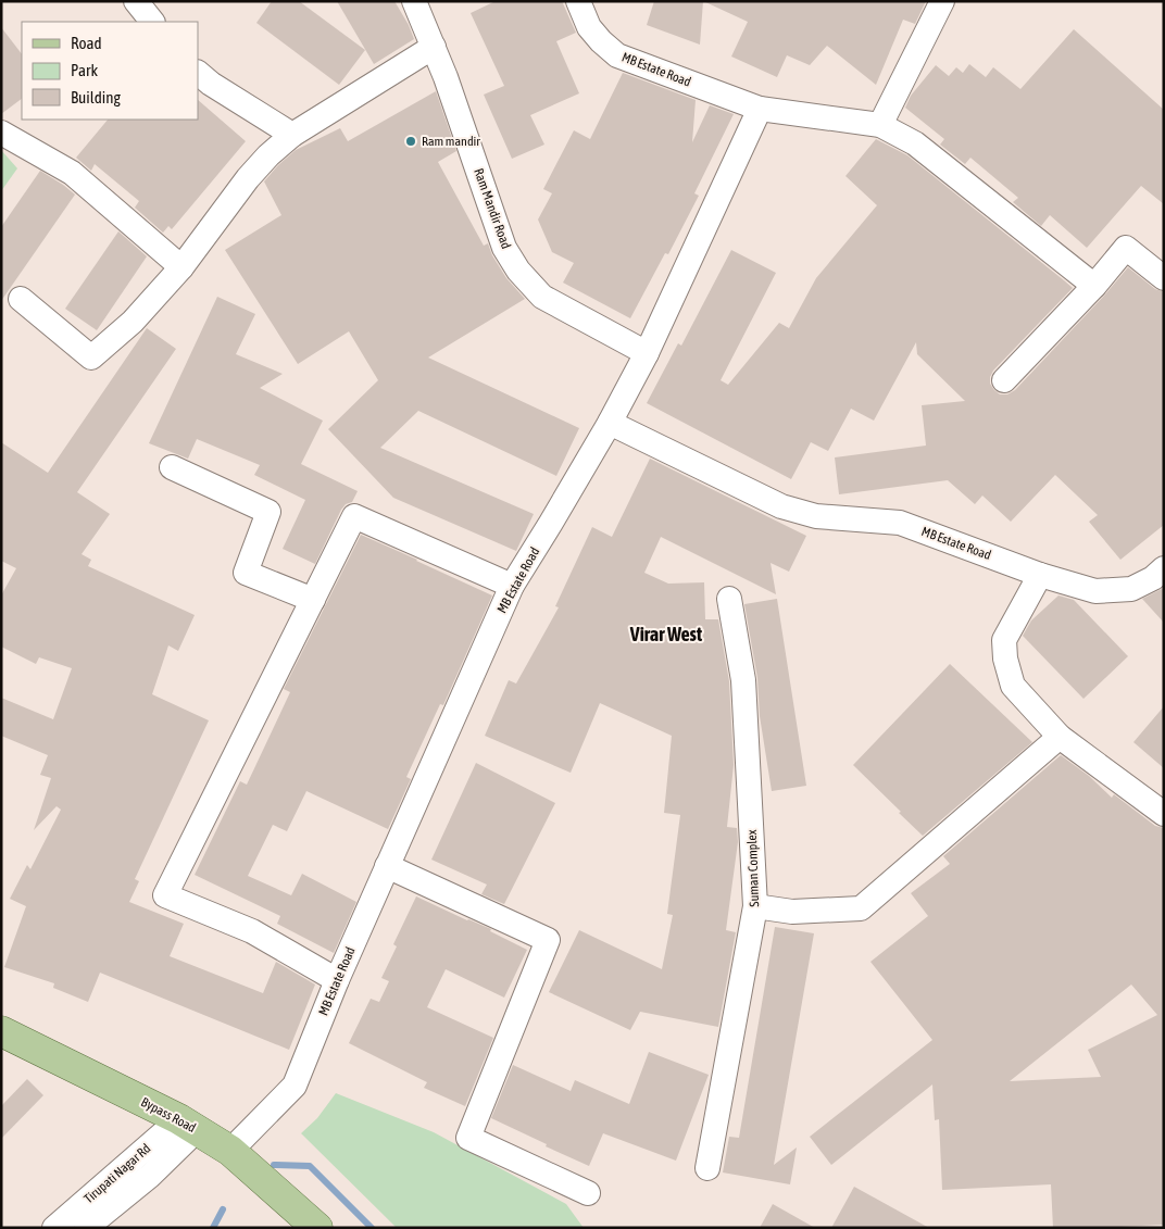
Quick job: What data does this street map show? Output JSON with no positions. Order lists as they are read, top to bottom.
{
  "streets": {
    "main road": ["Bypass Road"],
    "street": [
      "MB Estate Road",
      "Ram Mandir Road",
      "Suman Complex",
      "Tirupati Nagar Rd"
    ]
  },
  "crossings": [
    ["MB Estate Road", "Bypass Road"],
    ["Bypass Road", "Tirupati Nagar Rd"]
  ],
  "districts": ["Virar West"],
  "places": ["Ram mandir"],
  "legend": ["Road", "Park", "Building"]
}
